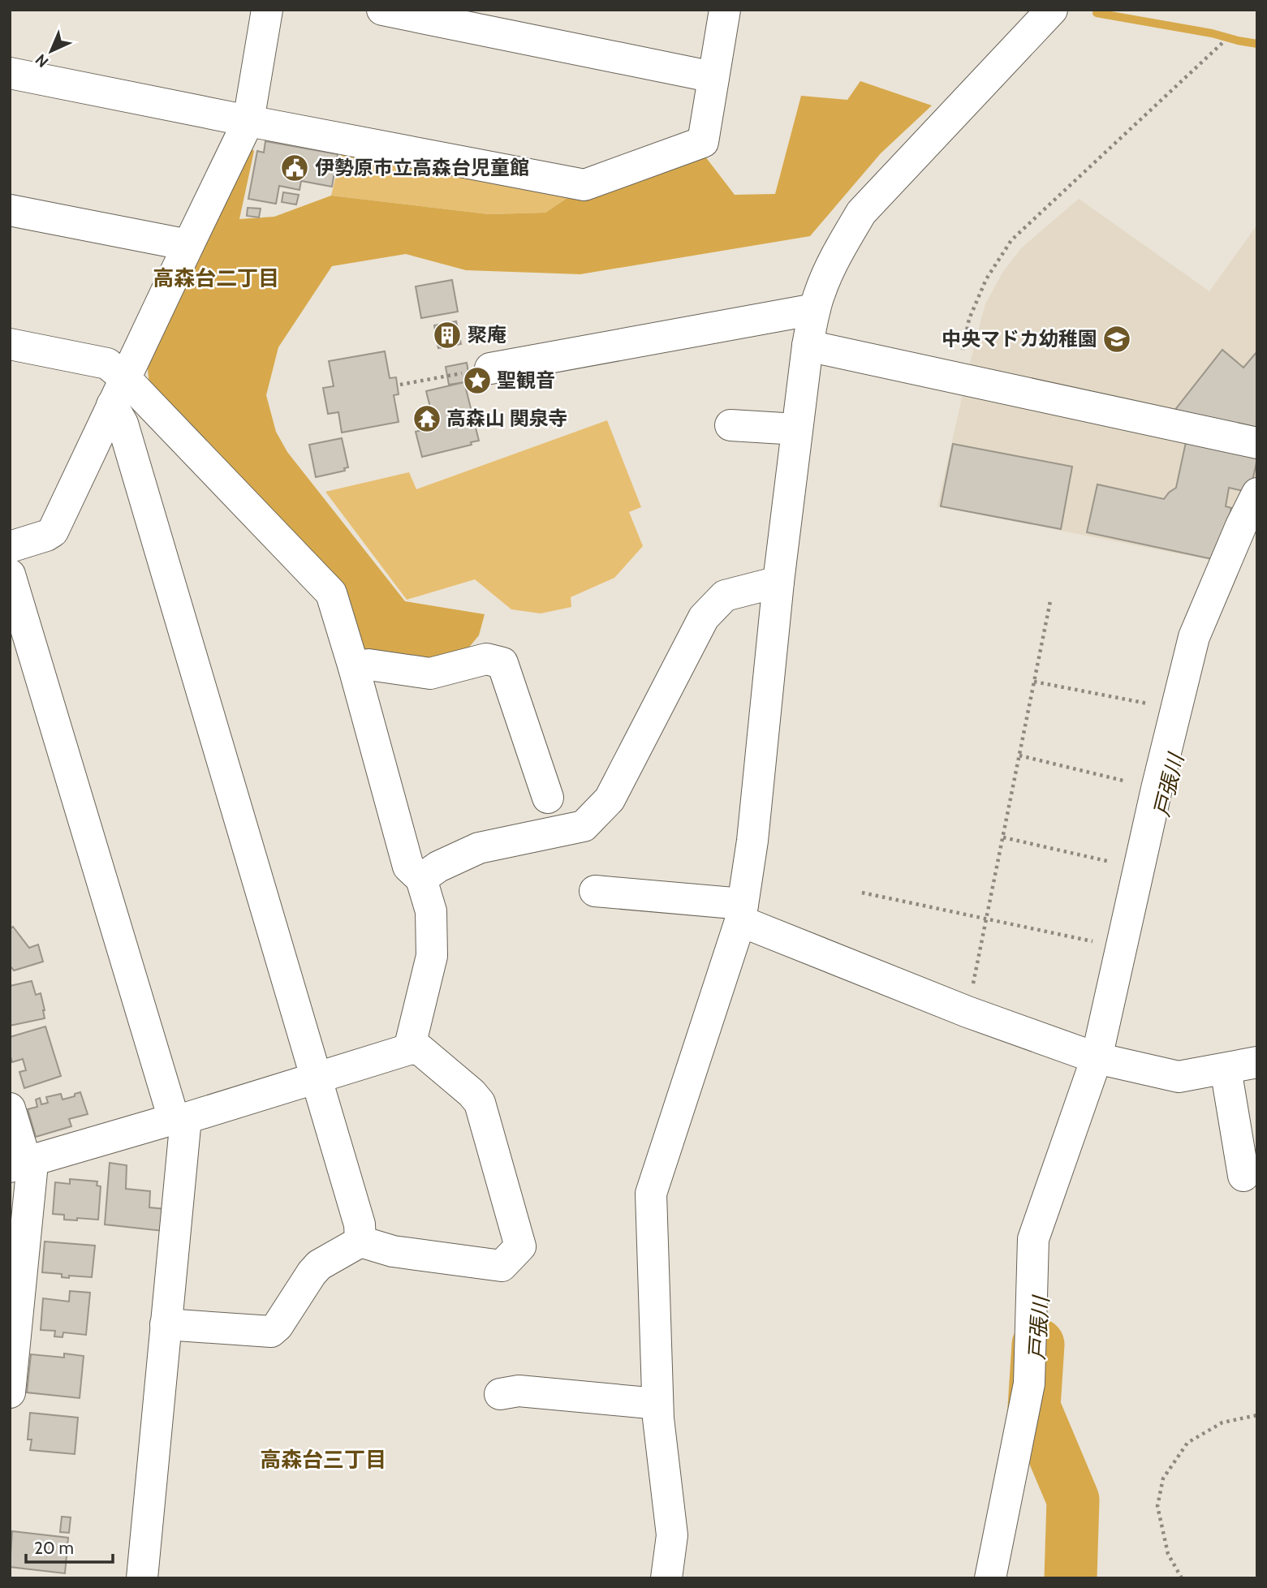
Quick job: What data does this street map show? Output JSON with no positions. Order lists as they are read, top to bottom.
{
  "districts": ["高森台二丁目", "高森台三丁目"],
  "water": ["戸張川"],
  "places": {
    "public building": ["伊勢原市立高森台児童館"],
    "building": ["聚庵"],
    "school or university": ["中央マドカ幼稚園"],
    "place": ["聖観音"],
    "temple": ["高森山 関泉寺"]
  },
  "scale_bar": "20 m",
  "north": "bottom left"
}
